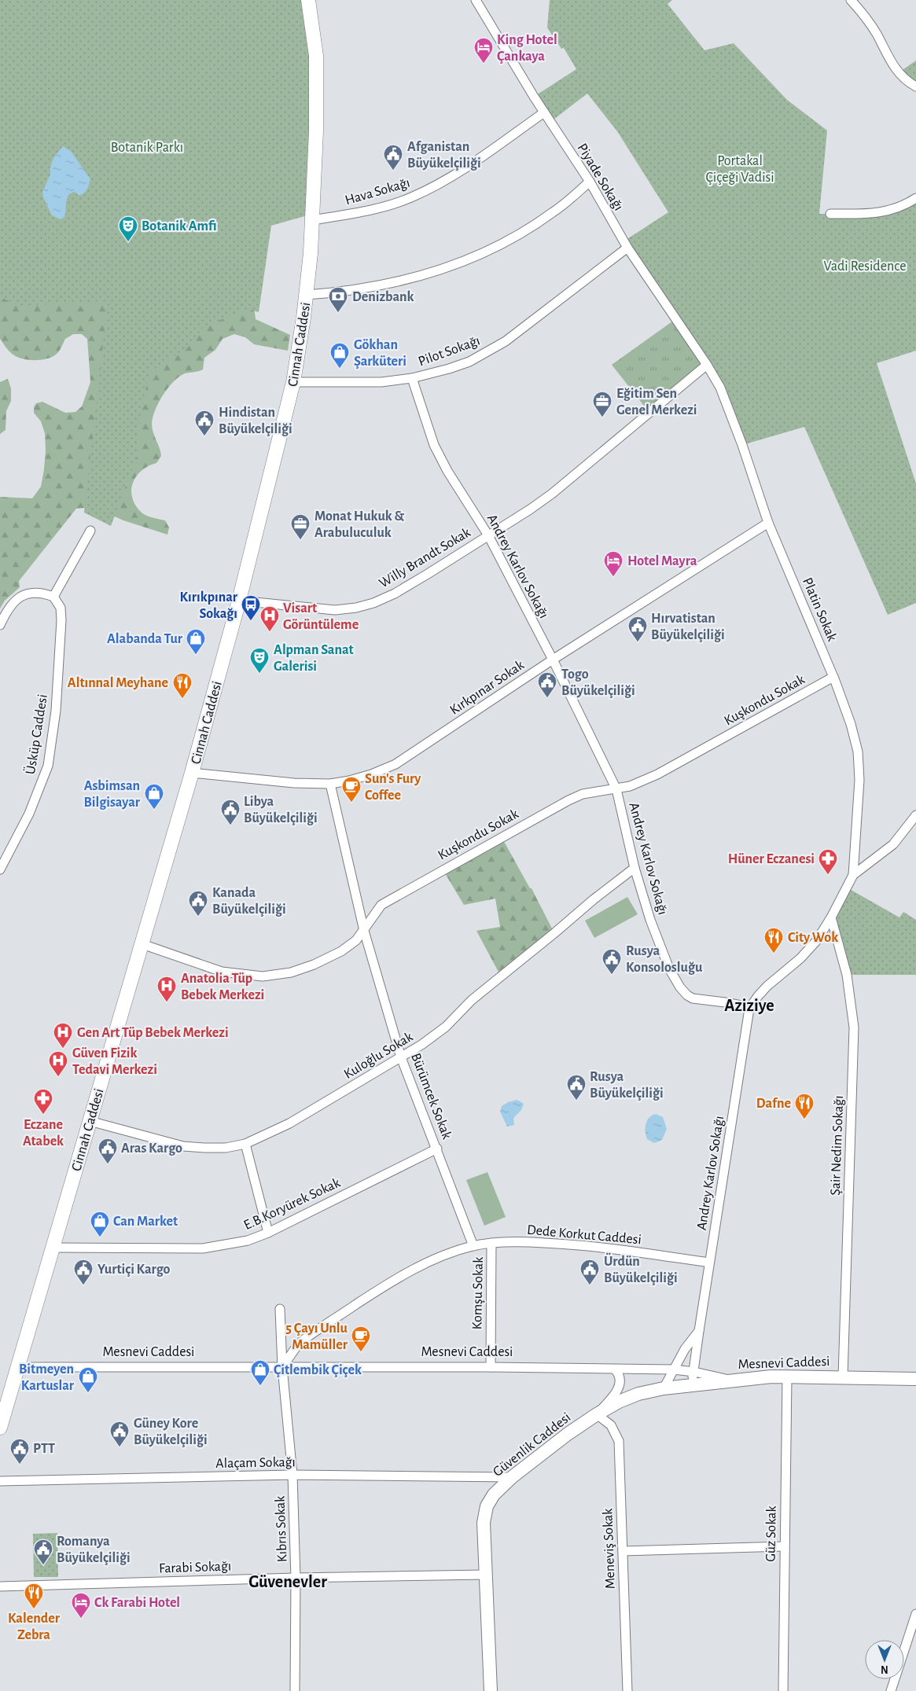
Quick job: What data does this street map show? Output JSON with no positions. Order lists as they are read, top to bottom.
{
  "streets": {
    "main road": ["Cinnah Caddesi", "Mesnevi Caddesi", "Güvenlik Caddesi"],
    "street": [
      "Piyade Sokağı",
      "Hava Sokağı",
      "Pilot Sokağı",
      "Willy Brandt Sokak",
      "Andrey Karlov Sokağı",
      "Platin Sokak",
      "Kırkpınar Sokak",
      "Kuşkondu Sokak",
      "Üsküp Caddesi",
      "Kuloğlu Sokak",
      "Bürümcek Sokak",
      "Şair Nedim Sokağı",
      "E.B.Koryürek Sokak",
      "Dede Korkut Caddesi",
      "Komşu Sokak",
      "Alaçam Sokağı",
      "Kıbrıs Sokak",
      "Güz Sokak",
      "Meneviş Sokak",
      "Farabi Sokağı"
    ]
  },
  "crossings": [
    ["Piyade Sokağı", "Hava Sokağı"],
    ["Piyade Sokağı", "Pilot Sokağı"],
    ["Piyade Sokağı", "Willy Brandt Sokak"],
    ["Piyade Sokağı", "Platin Sokak"],
    ["Hava Sokağı", "Cinnah Caddesi"],
    ["Cinnah Caddesi", "Pilot Sokağı"],
    ["Cinnah Caddesi", "Willy Brandt Sokak"],
    ["Cinnah Caddesi", "Kırkpınar Sokak"],
    ["Cinnah Caddesi", "Kuşkondu Sokak"],
    ["Cinnah Caddesi", "Kuloğlu Sokak"],
    ["Cinnah Caddesi", "E.B.Koryürek Sokak"],
    ["Cinnah Caddesi", "Mesnevi Caddesi"],
    ["Pilot Sokağı", "Andrey Karlov Sokağı"],
    ["Willy Brandt Sokak", "Andrey Karlov Sokağı"],
    ["Willy Brandt Sokak", "Platin Sokak"],
    ["Andrey Karlov Sokağı", "Kırkpınar Sokak"],
    ["Andrey Karlov Sokağı", "Kuşkondu Sokak"],
    ["Andrey Karlov Sokağı", "Kuloğlu Sokak"],
    ["Andrey Karlov Sokağı", "Dede Korkut Caddesi"],
    ["Andrey Karlov Sokağı", "Mesnevi Caddesi"],
    ["Andrey Karlov Sokağı", "Güvenlik Caddesi"],
    ["Platin Sokak", "Kırkpınar Sokak"],
    ["Platin Sokak", "Kuşkondu Sokak"],
    ["Kırkpınar Sokak", "Bürümcek Sokak"],
    ["Kuşkondu Sokak", "Bürümcek Sokak"],
    ["Kuloğlu Sokak", "Bürümcek Sokak"],
    ["Bürümcek Sokak", "E.B.Koryürek Sokak"],
    ["Bürümcek Sokak", "Dede Korkut Caddesi"],
    ["Şair Nedim Sokağı", "Mesnevi Caddesi"],
    ["Dede Korkut Caddesi", "Komşu Sokak"],
    ["Dede Korkut Caddesi", "Mesnevi Caddesi"],
    ["Dede Korkut Caddesi", "Kıbrıs Sokak"],
    ["Komşu Sokak", "Mesnevi Caddesi"],
    ["Mesnevi Caddesi", "Güvenlik Caddesi"],
    ["Mesnevi Caddesi", "Kıbrıs Sokak"],
    ["Mesnevi Caddesi", "Güz Sokak"],
    ["Güvenlik Caddesi", "Alaçam Sokağı"],
    ["Güvenlik Caddesi", "Meneviş Sokak"],
    ["Güvenlik Caddesi", "Farabi Sokağı"],
    ["Alaçam Sokağı", "Kıbrıs Sokak"],
    ["Kıbrıs Sokak", "Farabi Sokağı"]
  ],
  "districts": ["Aziziye", "Güvenevler"],
  "parks": ["Botanik Parkı", "Portakal Çiçeği Vadisi", "Vadi Residence"],
  "places": {
    "hotel": ["King Hotel Çankaya", "Hotel Mayra", "Ck Farabi Hotel"],
    "public building": [
      "Afganistan Büyükelçiliği",
      "Hindistan Büyükelçiliği",
      "Hırvatistan Büyükelçiliği",
      "Togo Büyükelçiliği",
      "Libya Büyükelçiliği",
      "Kanada Büyükelçiliği",
      "Rusya Konsolosluğu",
      "Rusya Büyükelçiliği",
      "Aras Kargo",
      "Yurtiçi Kargo",
      "Ürdün Büyükelçiliği",
      "Güney Kore Büyükelçiliği",
      "PTT",
      "Romanya Büyükelçiliği"
    ],
    "theatre": ["Botanik Amfi", "Alpman Sanat Galerisi"],
    "bank": ["Denizbank"],
    "shop": [
      "Gökhan Şarküteri",
      "Alabanda Tur",
      "Asbimsan Bilgisayar",
      "Can Market",
      "Çitlembik Çiçek",
      "Bitmeyen Kartuslar"
    ],
    "office": ["Eğitim Sen Genel Merkezi", "Monat Hukuk & Arabuluculuk"],
    "bus stop": ["Kırıkpınar Sokağı"],
    "hospital": [
      "Visart Görüntüleme",
      "Anatolia Tüp Bebek Merkezi",
      "Gen Art Tüp Bebek Merkezi",
      "Güven Fizik Tedavi Merkezi"
    ],
    "restaurant": [
      "Altınnal Meyhane",
      "City Wok",
      "Dafne",
      "Kalender Zebra"
    ],
    "cafe": ["Sun's Fury Coffee", "5 Çayı Unlu Mamüller"],
    "pharmacy": ["Hüner Eczanesi", "Eczane Atabek"]
  },
  "north": "bottom"
}
